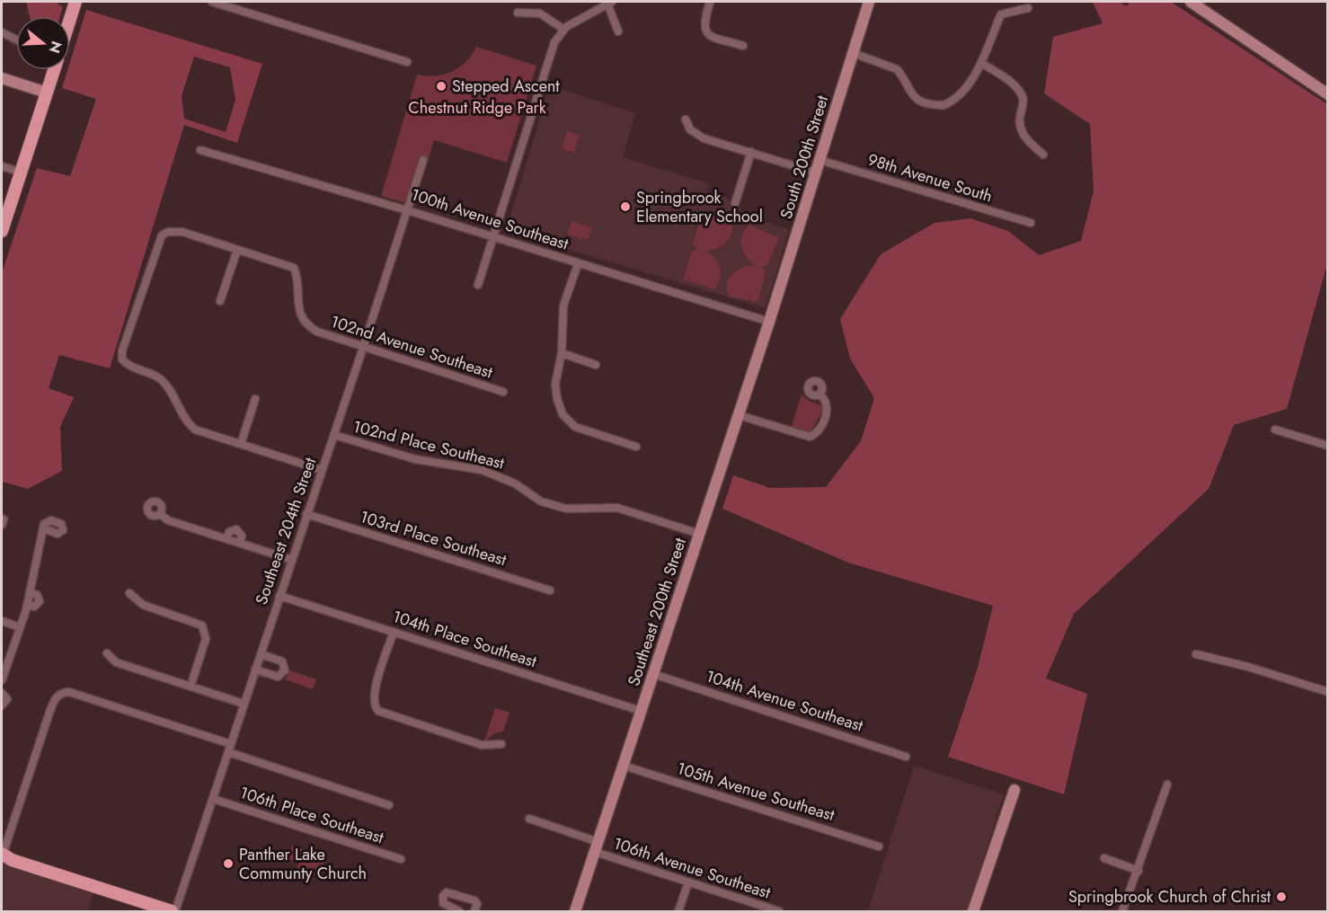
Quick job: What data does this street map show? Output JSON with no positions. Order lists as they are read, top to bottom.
{
  "streets": {
    "street": [
      "South 200th Street",
      "98th Avenue South",
      "100th Avenue Southeast",
      "102nd Avenue Southeast",
      "102nd Place Southeast",
      "Southeast 204th Street",
      "103rd Place Southeast",
      "Southeast 200th Street",
      "104th Place Southeast",
      "104th Avenue Southeast",
      "105th Avenue Southeast",
      "106th Place Southeast",
      "106th Avenue Southeast"
    ]
  },
  "crossings": [
    ["South 200th Street", "98th Avenue South"],
    ["South 200th Street", "100th Avenue Southeast"],
    ["South 200th Street", "Southeast 200th Street"],
    ["100th Avenue Southeast", "Southeast 204th Street"],
    ["100th Avenue Southeast", "Southeast 200th Street"],
    ["102nd Avenue Southeast", "Southeast 204th Street"],
    ["102nd Place Southeast", "Southeast 204th Street"],
    ["102nd Place Southeast", "Southeast 200th Street"],
    ["Southeast 204th Street", "103rd Place Southeast"],
    ["Southeast 204th Street", "104th Place Southeast"],
    ["Southeast 204th Street", "106th Place Southeast"],
    ["Southeast 200th Street", "104th Place Southeast"],
    ["Southeast 200th Street", "104th Avenue Southeast"],
    ["Southeast 200th Street", "105th Avenue Southeast"],
    ["Southeast 200th Street", "106th Avenue Southeast"]
  ],
  "parks": ["Chestnut Ridge Park"],
  "places": [
    "Stepped Ascent",
    "Springbrook Elementary School",
    "Panther Lake Communty Church",
    "Springbrook Church of Christ"
  ],
  "north": "right"
}
